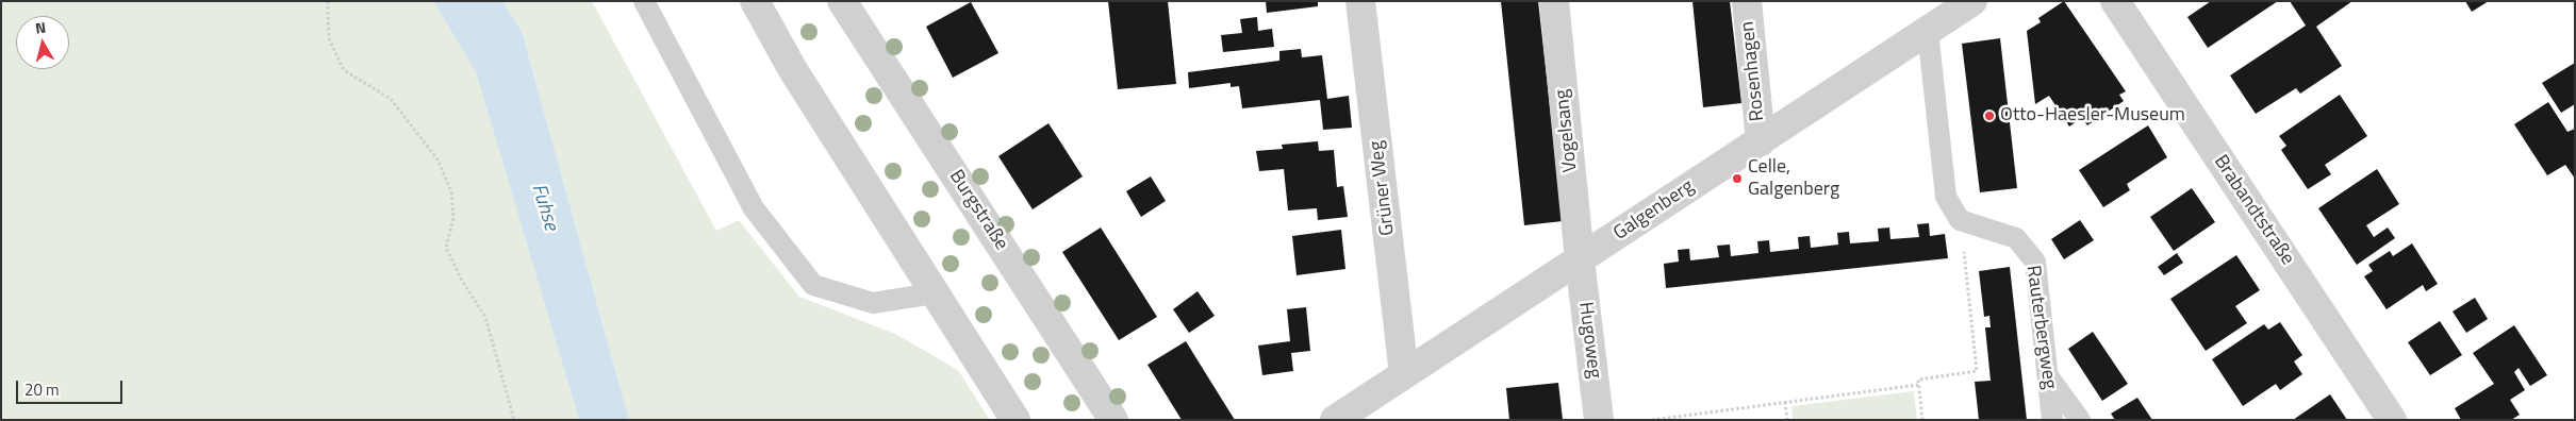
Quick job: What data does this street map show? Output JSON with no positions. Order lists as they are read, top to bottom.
{
  "streets": {
    "street": [
      "Rosenhagen",
      "Vogelsang",
      "Grüner Weg",
      "Burgstraße",
      "Galgenberg",
      "Brabandtstraße",
      "Hugoweg"
    ],
    "lane": ["Rauterbergweg"]
  },
  "crossings": [
    ["Rosenhagen", "Galgenberg"],
    ["Vogelsang", "Galgenberg"],
    ["Vogelsang", "Hugoweg"],
    ["Grüner Weg", "Galgenberg"],
    ["Galgenberg", "Hugoweg"]
  ],
  "water": ["Fuhse"],
  "places": ["Otto-Haesler-Museum", "Celle, Galgenberg"],
  "scale_bar": "20 m",
  "north": "top"
}
